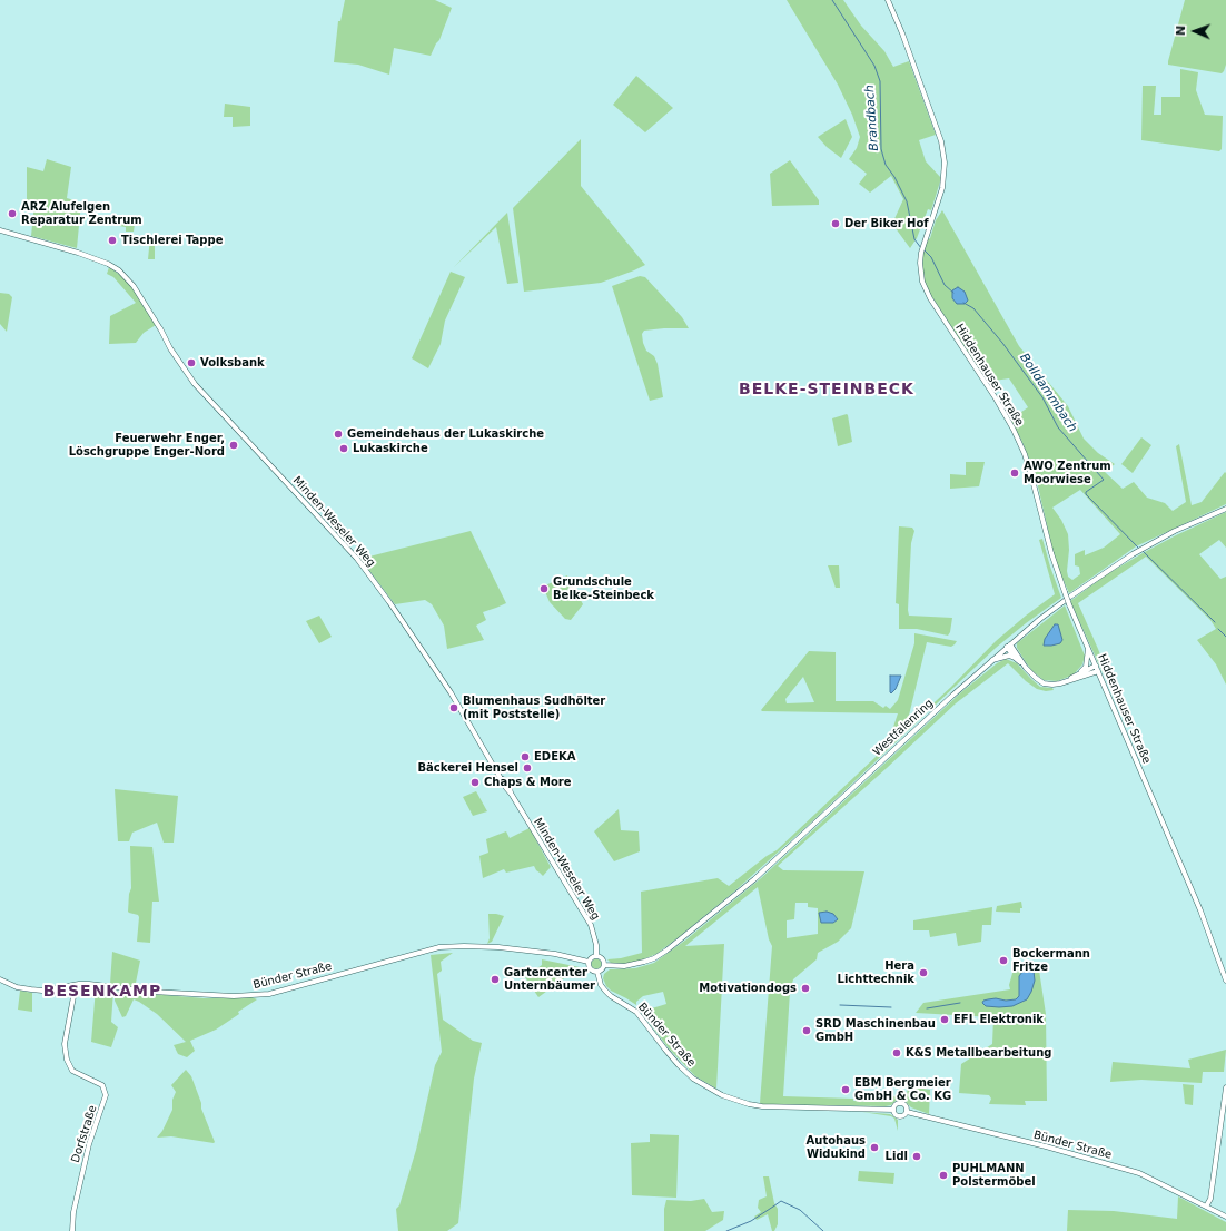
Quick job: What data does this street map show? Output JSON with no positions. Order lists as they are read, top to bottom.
{
  "streets": {
    "street": [
      "Hiddenhauser Straße",
      "Minden-Weseler Weg",
      "Westfalenring",
      "Bünder Straße",
      "Dorfstraße"
    ]
  },
  "crossings": [
    ["Minden-Weseler Weg", "Westfalenring"],
    ["Minden-Weseler Weg", "Bünder Straße"],
    ["Westfalenring", "Bünder Straße"],
    ["Bünder Straße", "Dorfstraße"]
  ],
  "districts": ["BELKE-STEINBECK", "BESENKAMP"],
  "water": ["Brandbach", "Bolldammbach"],
  "places": [
    "ARZ Alufelgen Reparatur Zentrum",
    "Der Biker Hof",
    "Tischlerei Tappe",
    "Volksbank",
    "Gemeindehaus der Lukaskirche",
    "Feuerwehr Enger, Löschgruppe Enger-Nord",
    "Lukaskirche",
    "AWO Zentrum Moorwiese",
    "Grundschule Belke-Steinbeck",
    "Blumenhaus Sudhölter (mit Poststelle)",
    "EDEKA",
    "Bäckerei Hensel",
    "Chaps & More",
    "Bockermann Fritze",
    "Hera Lichttechnik",
    "Gartencenter Unternbäumer",
    "Motivationdogs",
    "EFL Elektronik",
    "SRD Maschinenbau GmbH",
    "K&S Metallbearbeitung",
    "EBM Bergmeier GmbH & Co. KG",
    "Autohaus Widukind",
    "Lidl",
    "PUHLMANN Polstermöbel"
  ],
  "north": "left"
}
